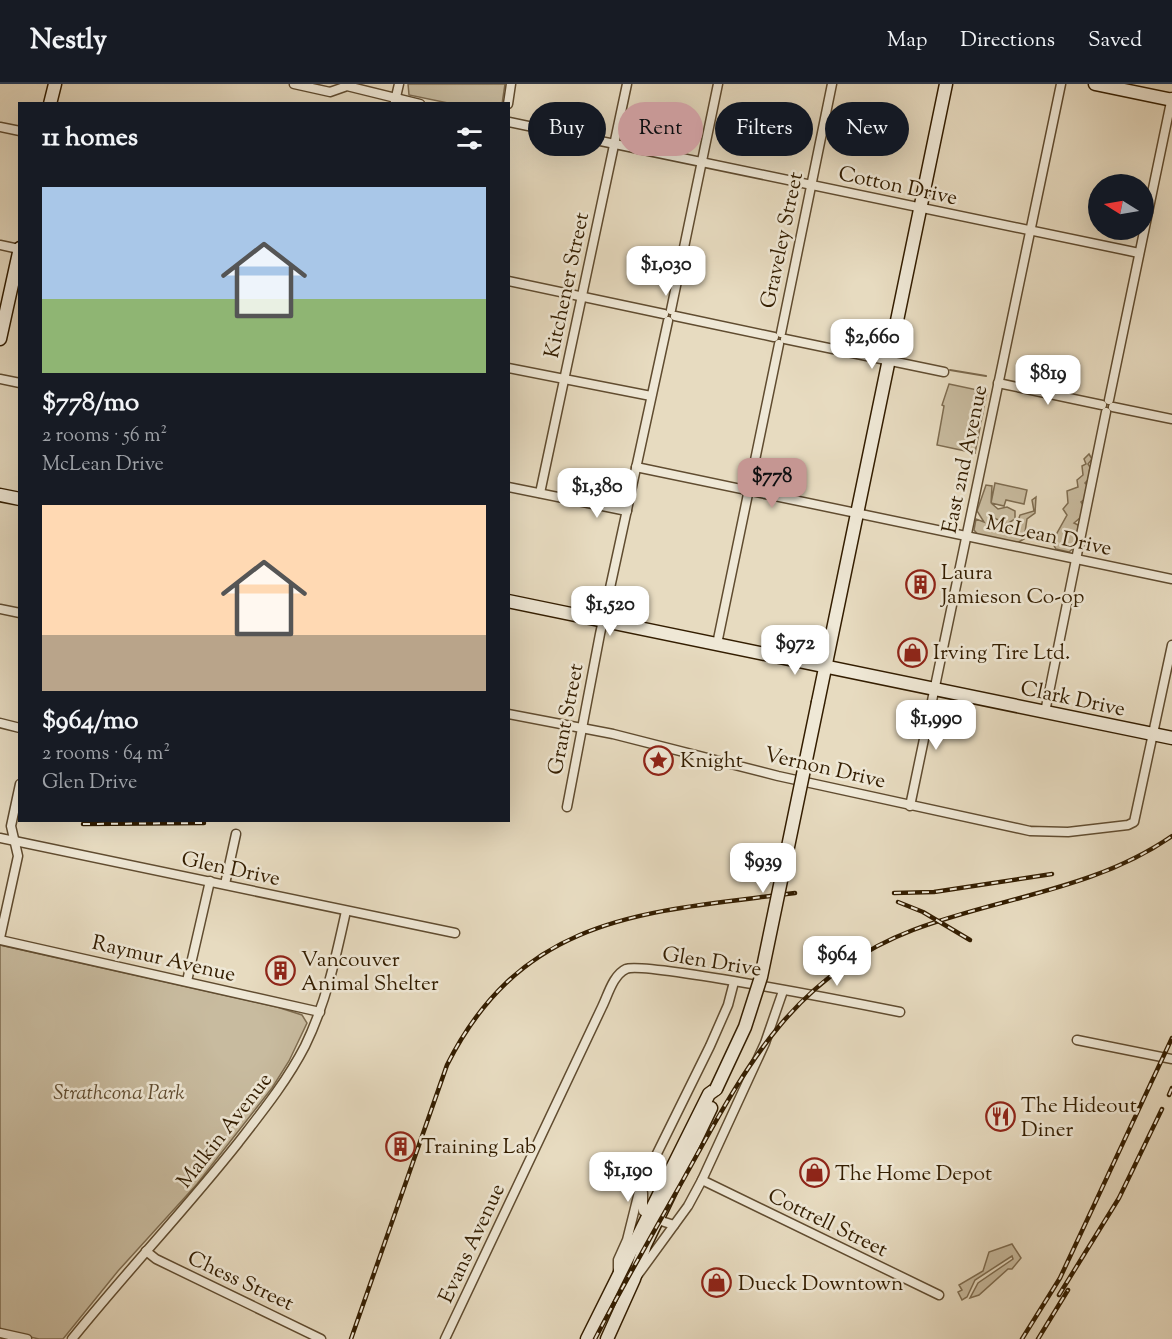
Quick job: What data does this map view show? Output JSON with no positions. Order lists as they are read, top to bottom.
{
  "streets": {
    "main road": ["Clark Drive"],
    "street": [
      "Cotton Drive",
      "Graveley Street",
      "Kitchener Street",
      "East 2nd Avenue",
      "McLean Drive",
      "Grant Street",
      "Vernon Drive",
      "Glen Drive",
      "Raymur Avenue",
      "Malkin Avenue",
      "Cottrell Street",
      "Evans Avenue",
      "Chess Street"
    ]
  },
  "crossings": [
    ["Cotton Drive", "Graveley Street"],
    ["Cotton Drive", "Kitchener Street"],
    ["Cotton Drive", "East 2nd Avenue"],
    ["Cotton Drive", "Grant Street"],
    ["Graveley Street", "McLean Drive"],
    ["Graveley Street", "Clark Drive"],
    ["East 2nd Avenue", "McLean Drive"],
    ["East 2nd Avenue", "Clark Drive"],
    ["East 2nd Avenue", "Vernon Drive"],
    ["McLean Drive", "Grant Street"],
    ["Clark Drive", "Grant Street"],
    ["Clark Drive", "Vernon Drive"],
    ["Grant Street", "Vernon Drive"],
    ["Glen Drive", "Malkin Avenue"],
    ["Glen Drive", "Evans Avenue"],
    ["Raymur Avenue", "Malkin Avenue"],
    ["Malkin Avenue", "Chess Street"]
  ],
  "parks": ["Strathcona Park"],
  "places": {
    "building": ["Laura Jamieson Co-op", "Vancouver Animal Shelter", "Training Lab"],
    "shop": ["Irving Tire Ltd.", "The Home Depot", "Dueck Downtown"],
    "place": ["Knight"],
    "restaurant": ["The Hideout Diner"]
  },
  "north": "left",
  "page": {
    "header": "Nestly",
    "nav": ["Map", "Directions", "Saved"],
    "chip": [
      "Buy",
      "Rent",
      "Filters",
      "New"
    ],
    "heading": "11 homes",
    "list": [
      {
        "name": "$778/mo",
        "note": "2 rooms · 56 m² · McLean Drive"
      },
      {
        "name": "$964/mo",
        "note": "2 rooms · 64 m² · Glen Drive"
      }
    ],
    "price": [
      "$1,030",
      "$2,660",
      "$819",
      "$778",
      "$1,380",
      "$1,520",
      "$972",
      "$1,990",
      "$939",
      "$964",
      "$1,190"
    ]
  }
}
